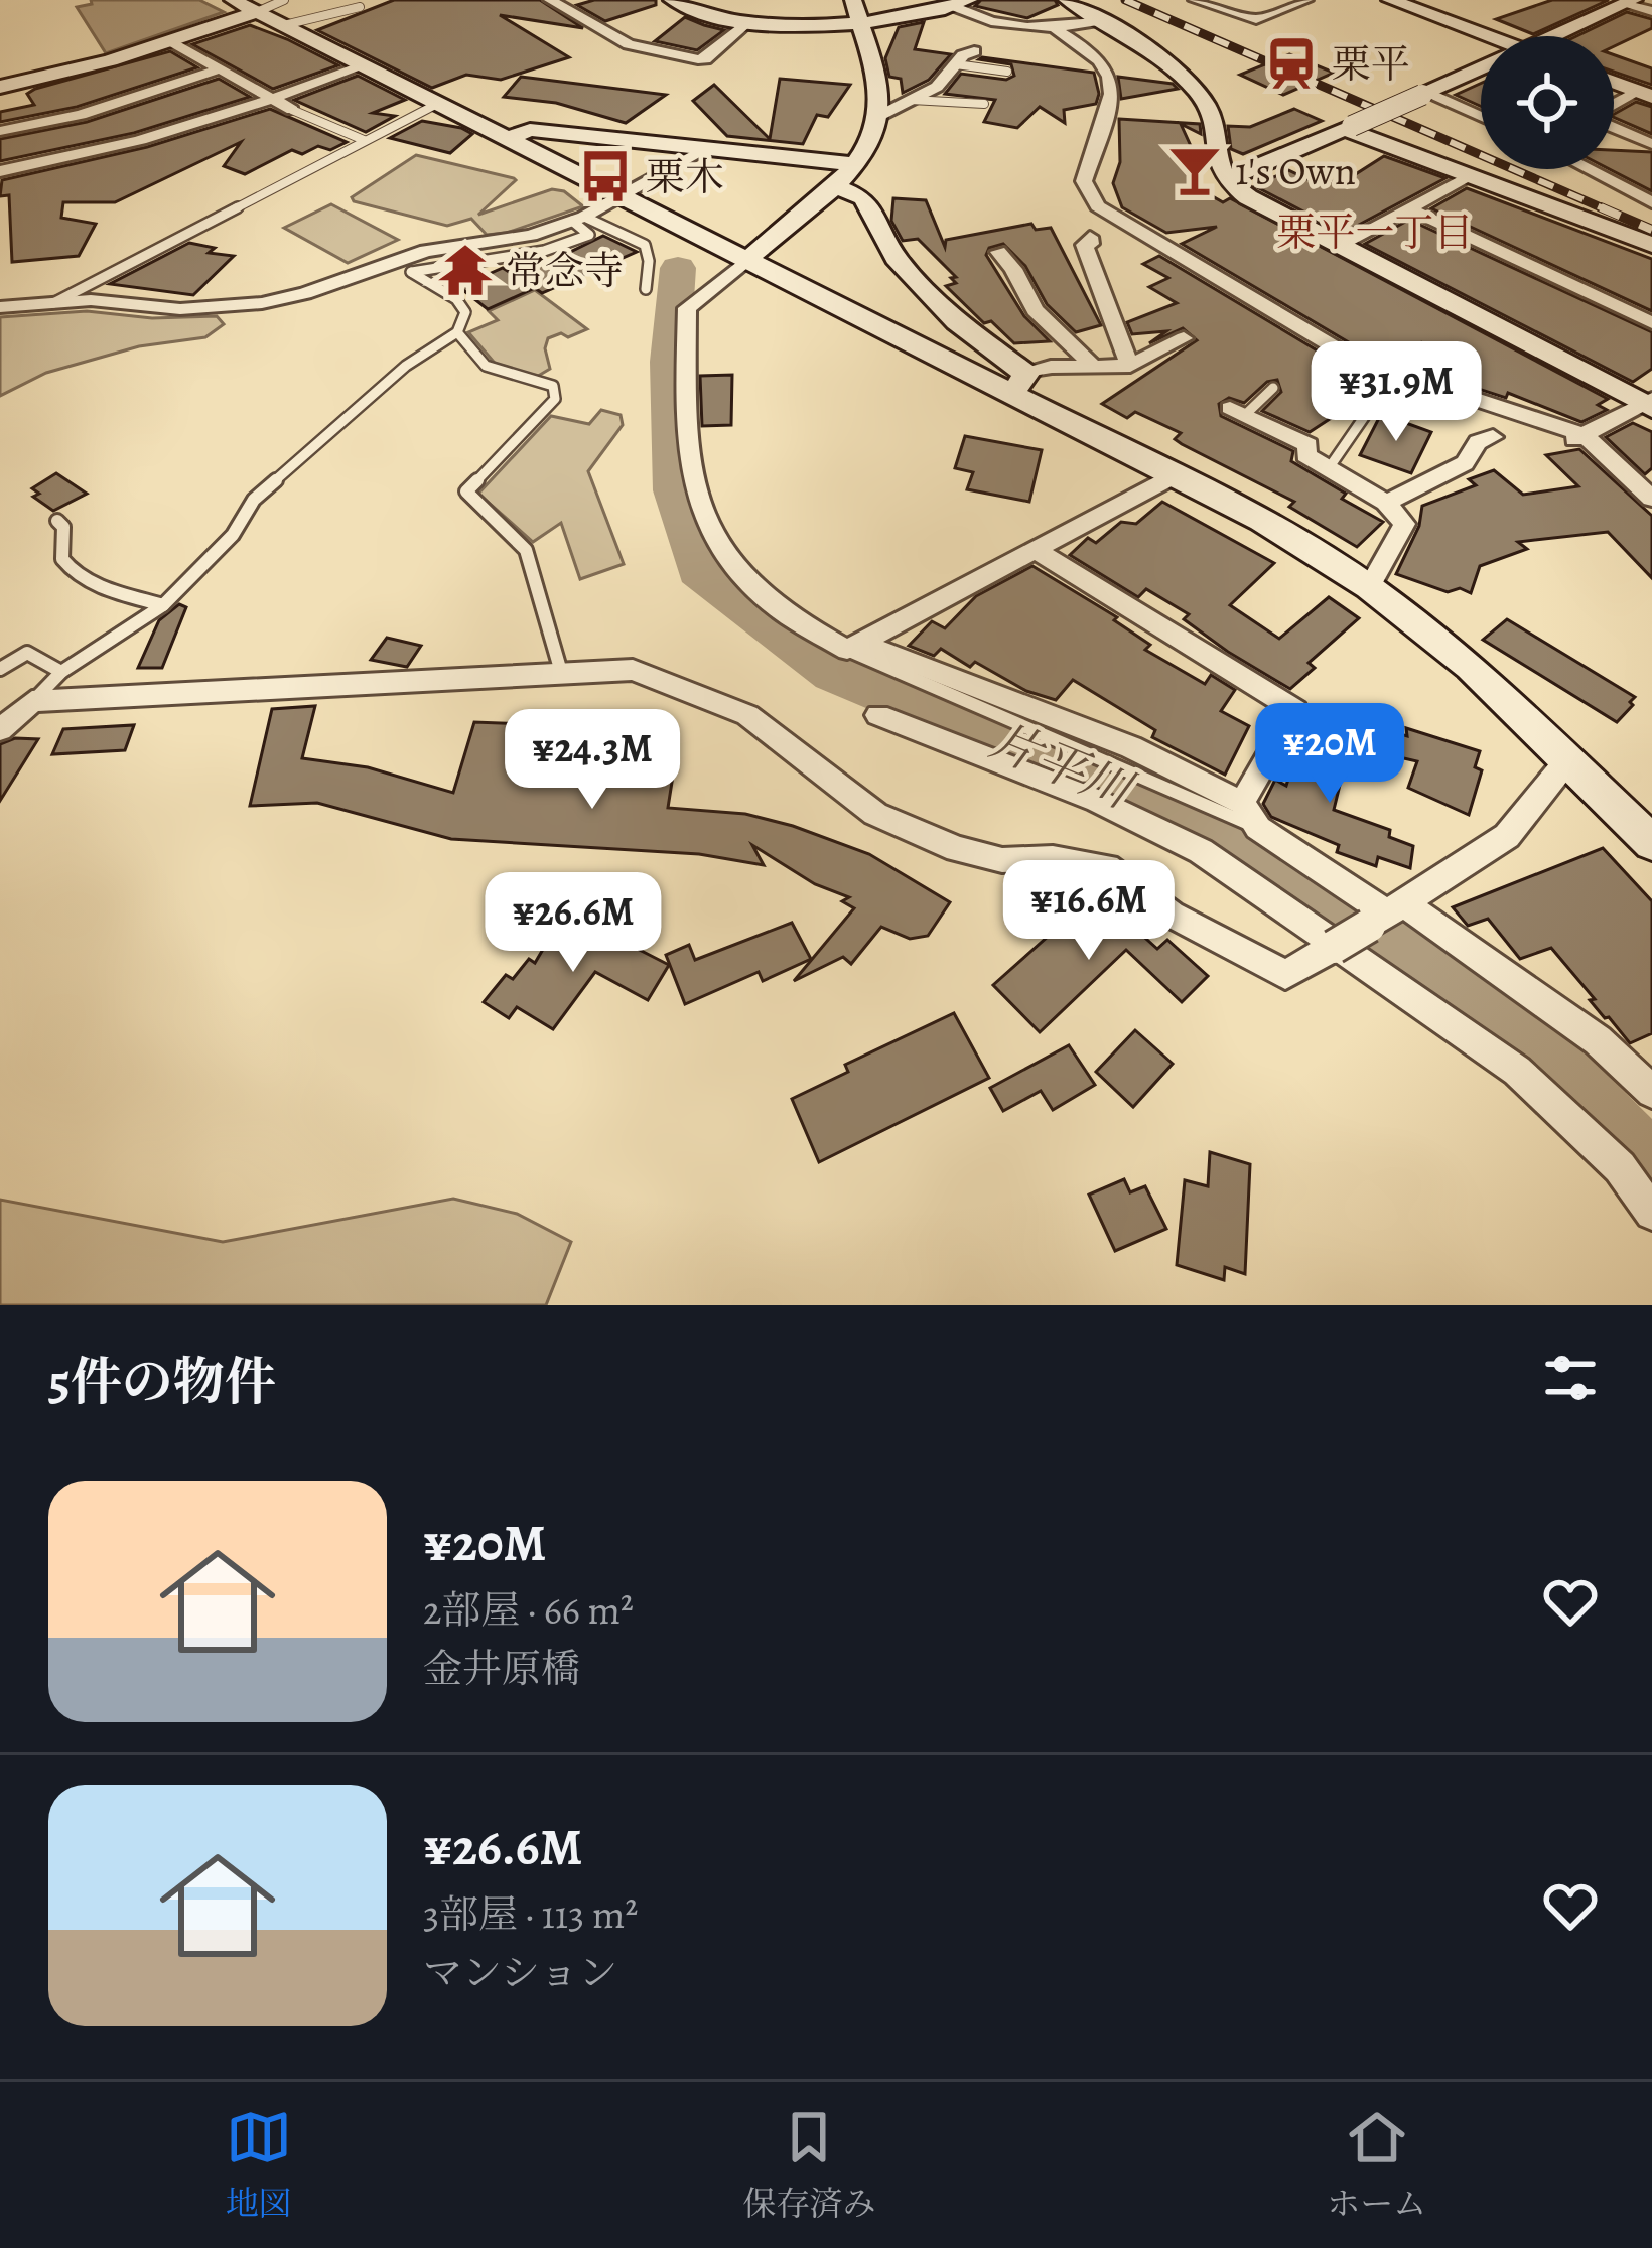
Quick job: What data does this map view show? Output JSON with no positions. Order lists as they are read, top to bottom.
{
  "districts": ["栗平一丁目"],
  "water": ["片平川"],
  "places": {
    "station": ["栗平"],
    "bar": ["1's Own"],
    "bus stop": ["栗木"],
    "temple": ["常念寺"]
  },
  "page": {
    "price": [
      "¥31.9M",
      "¥20M",
      "¥24.3M",
      "¥16.6M",
      "¥26.6M"
    ],
    "heading": "5件の物件",
    "list": [
      {
        "name": "¥20M",
        "note": "2部屋 · 66 m² · 金井原橋"
      },
      {
        "name": "¥26.6M",
        "note": "3部屋 · 113 m² · マンション"
      }
    ],
    "tabs": ["地図", "保存済み", "ホーム"]
  }
}
